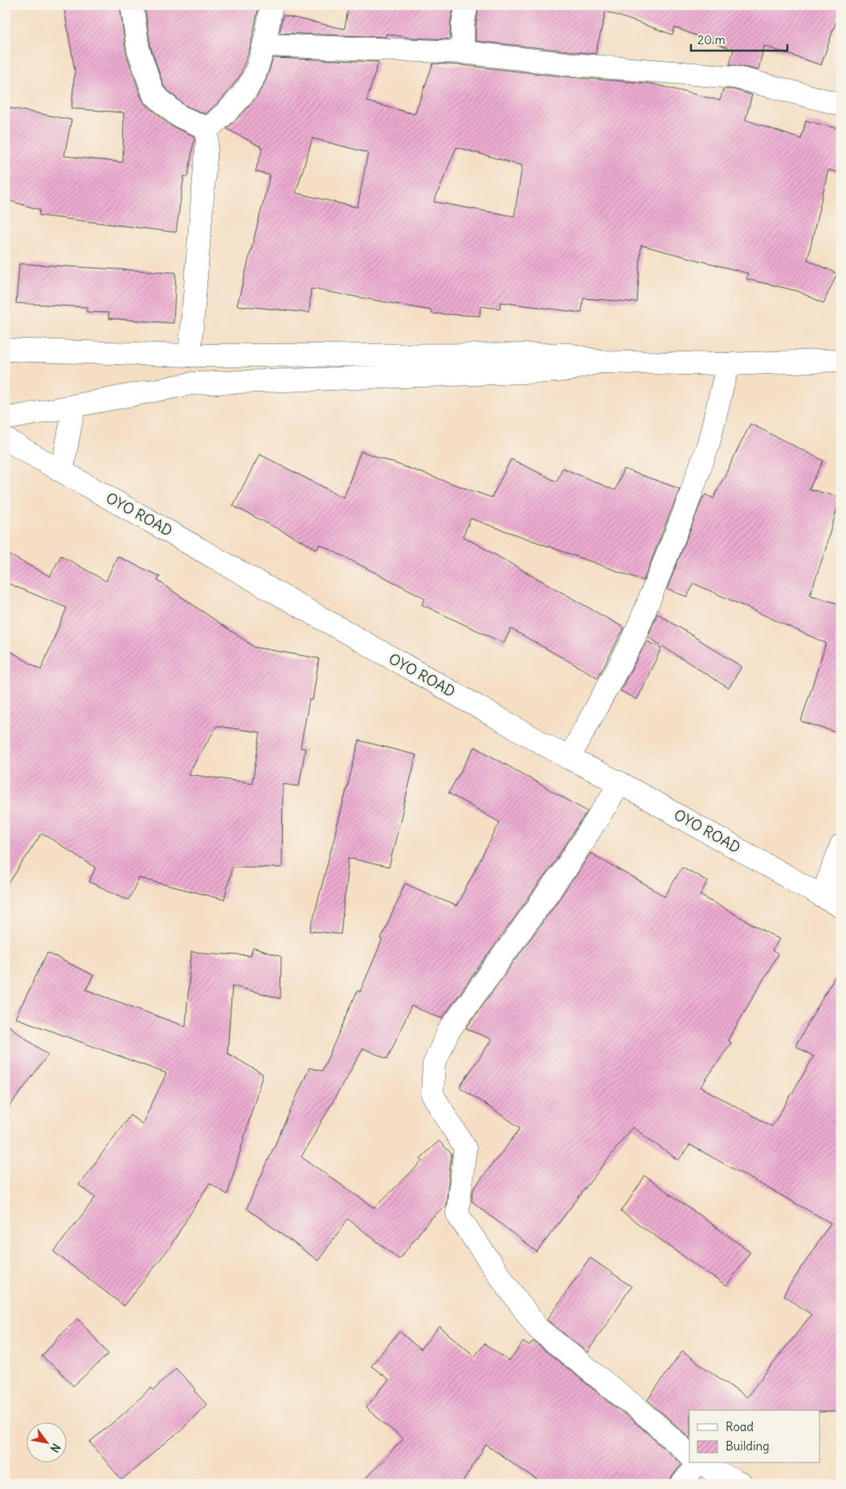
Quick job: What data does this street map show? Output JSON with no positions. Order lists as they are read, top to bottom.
{
  "streets": {
    "main road": ["OYO ROAD"]
  },
  "legend": ["Road", "Building"],
  "scale_bar": "20 m",
  "north": "bottom right"
}
